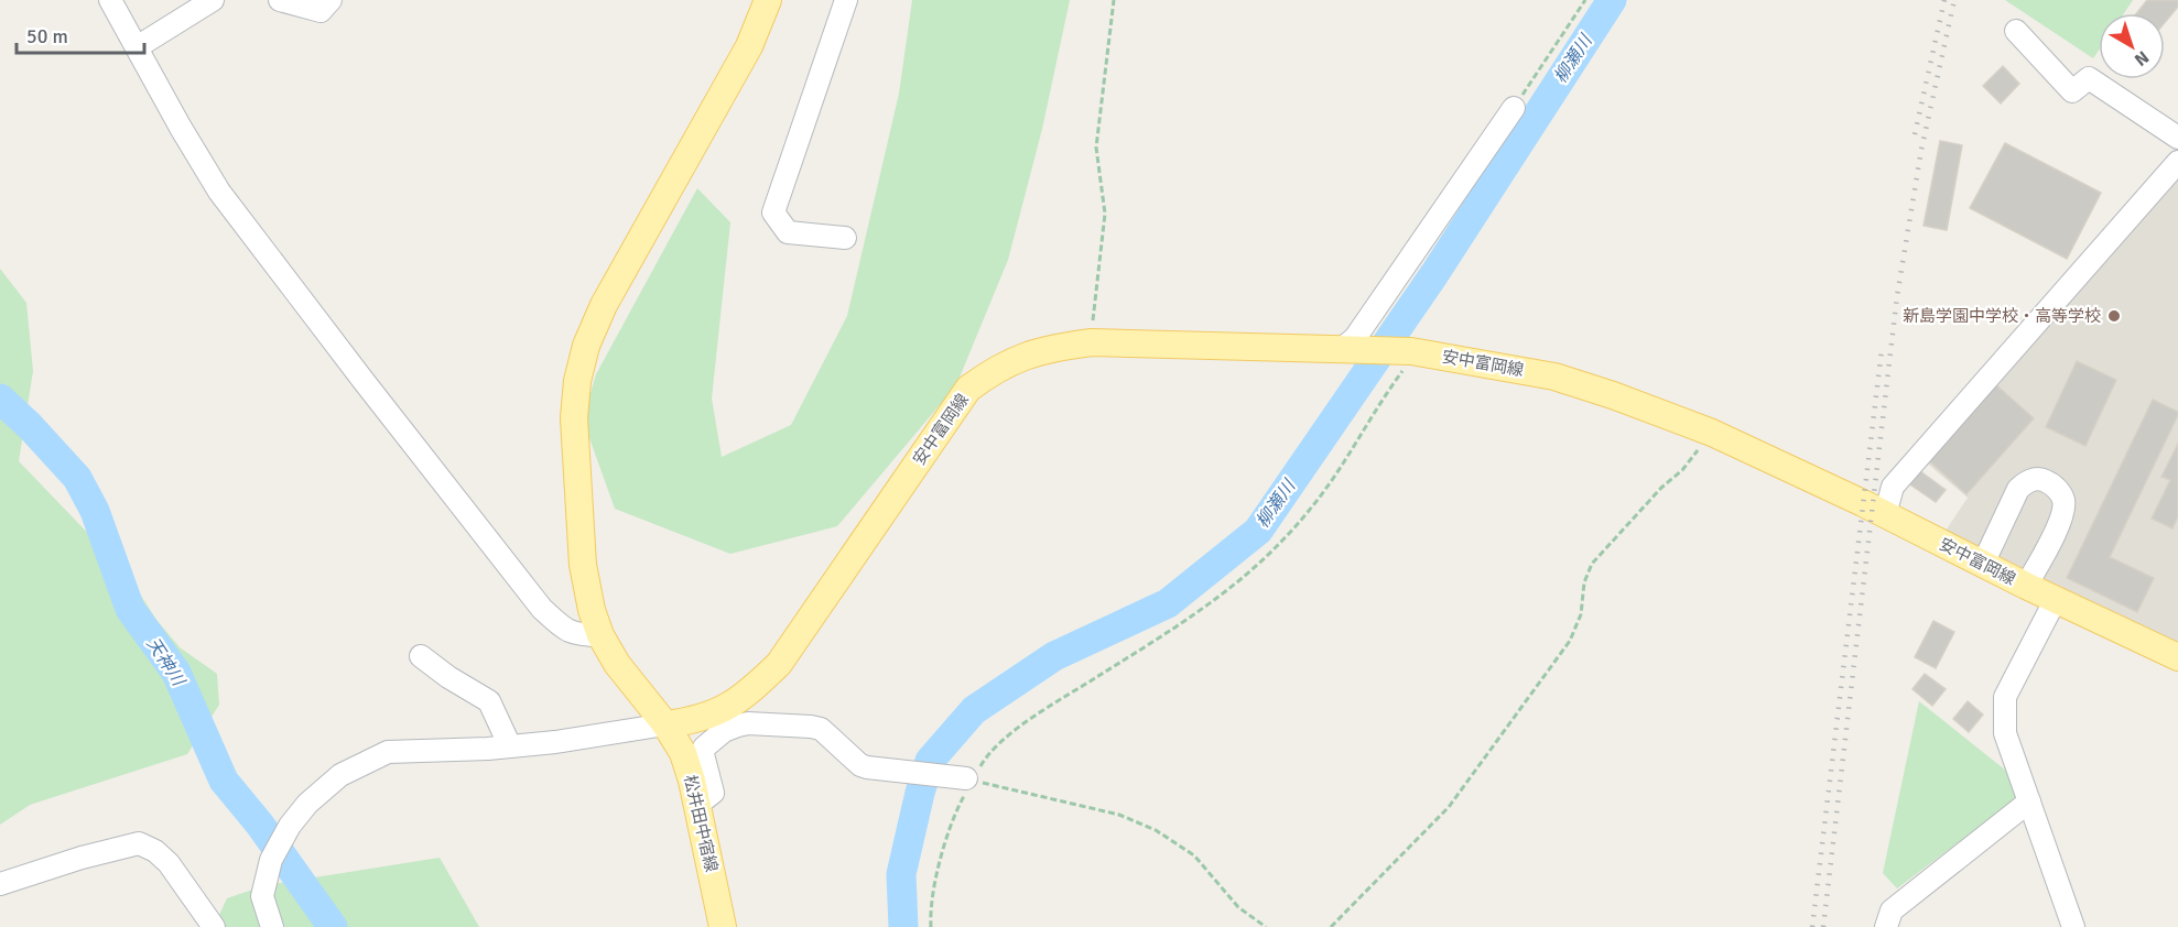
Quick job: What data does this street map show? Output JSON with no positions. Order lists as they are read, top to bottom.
{
  "streets": {
    "main road": ["安中富岡線", "松井田中宿線"]
  },
  "crossings": [
    ["安中富岡線", "松井田中宿線"]
  ],
  "water": ["柳瀬川", "天神川"],
  "places": ["新島学園中学校・高等学校"],
  "scale_bar": "50 m",
  "north": "bottom right"
}
